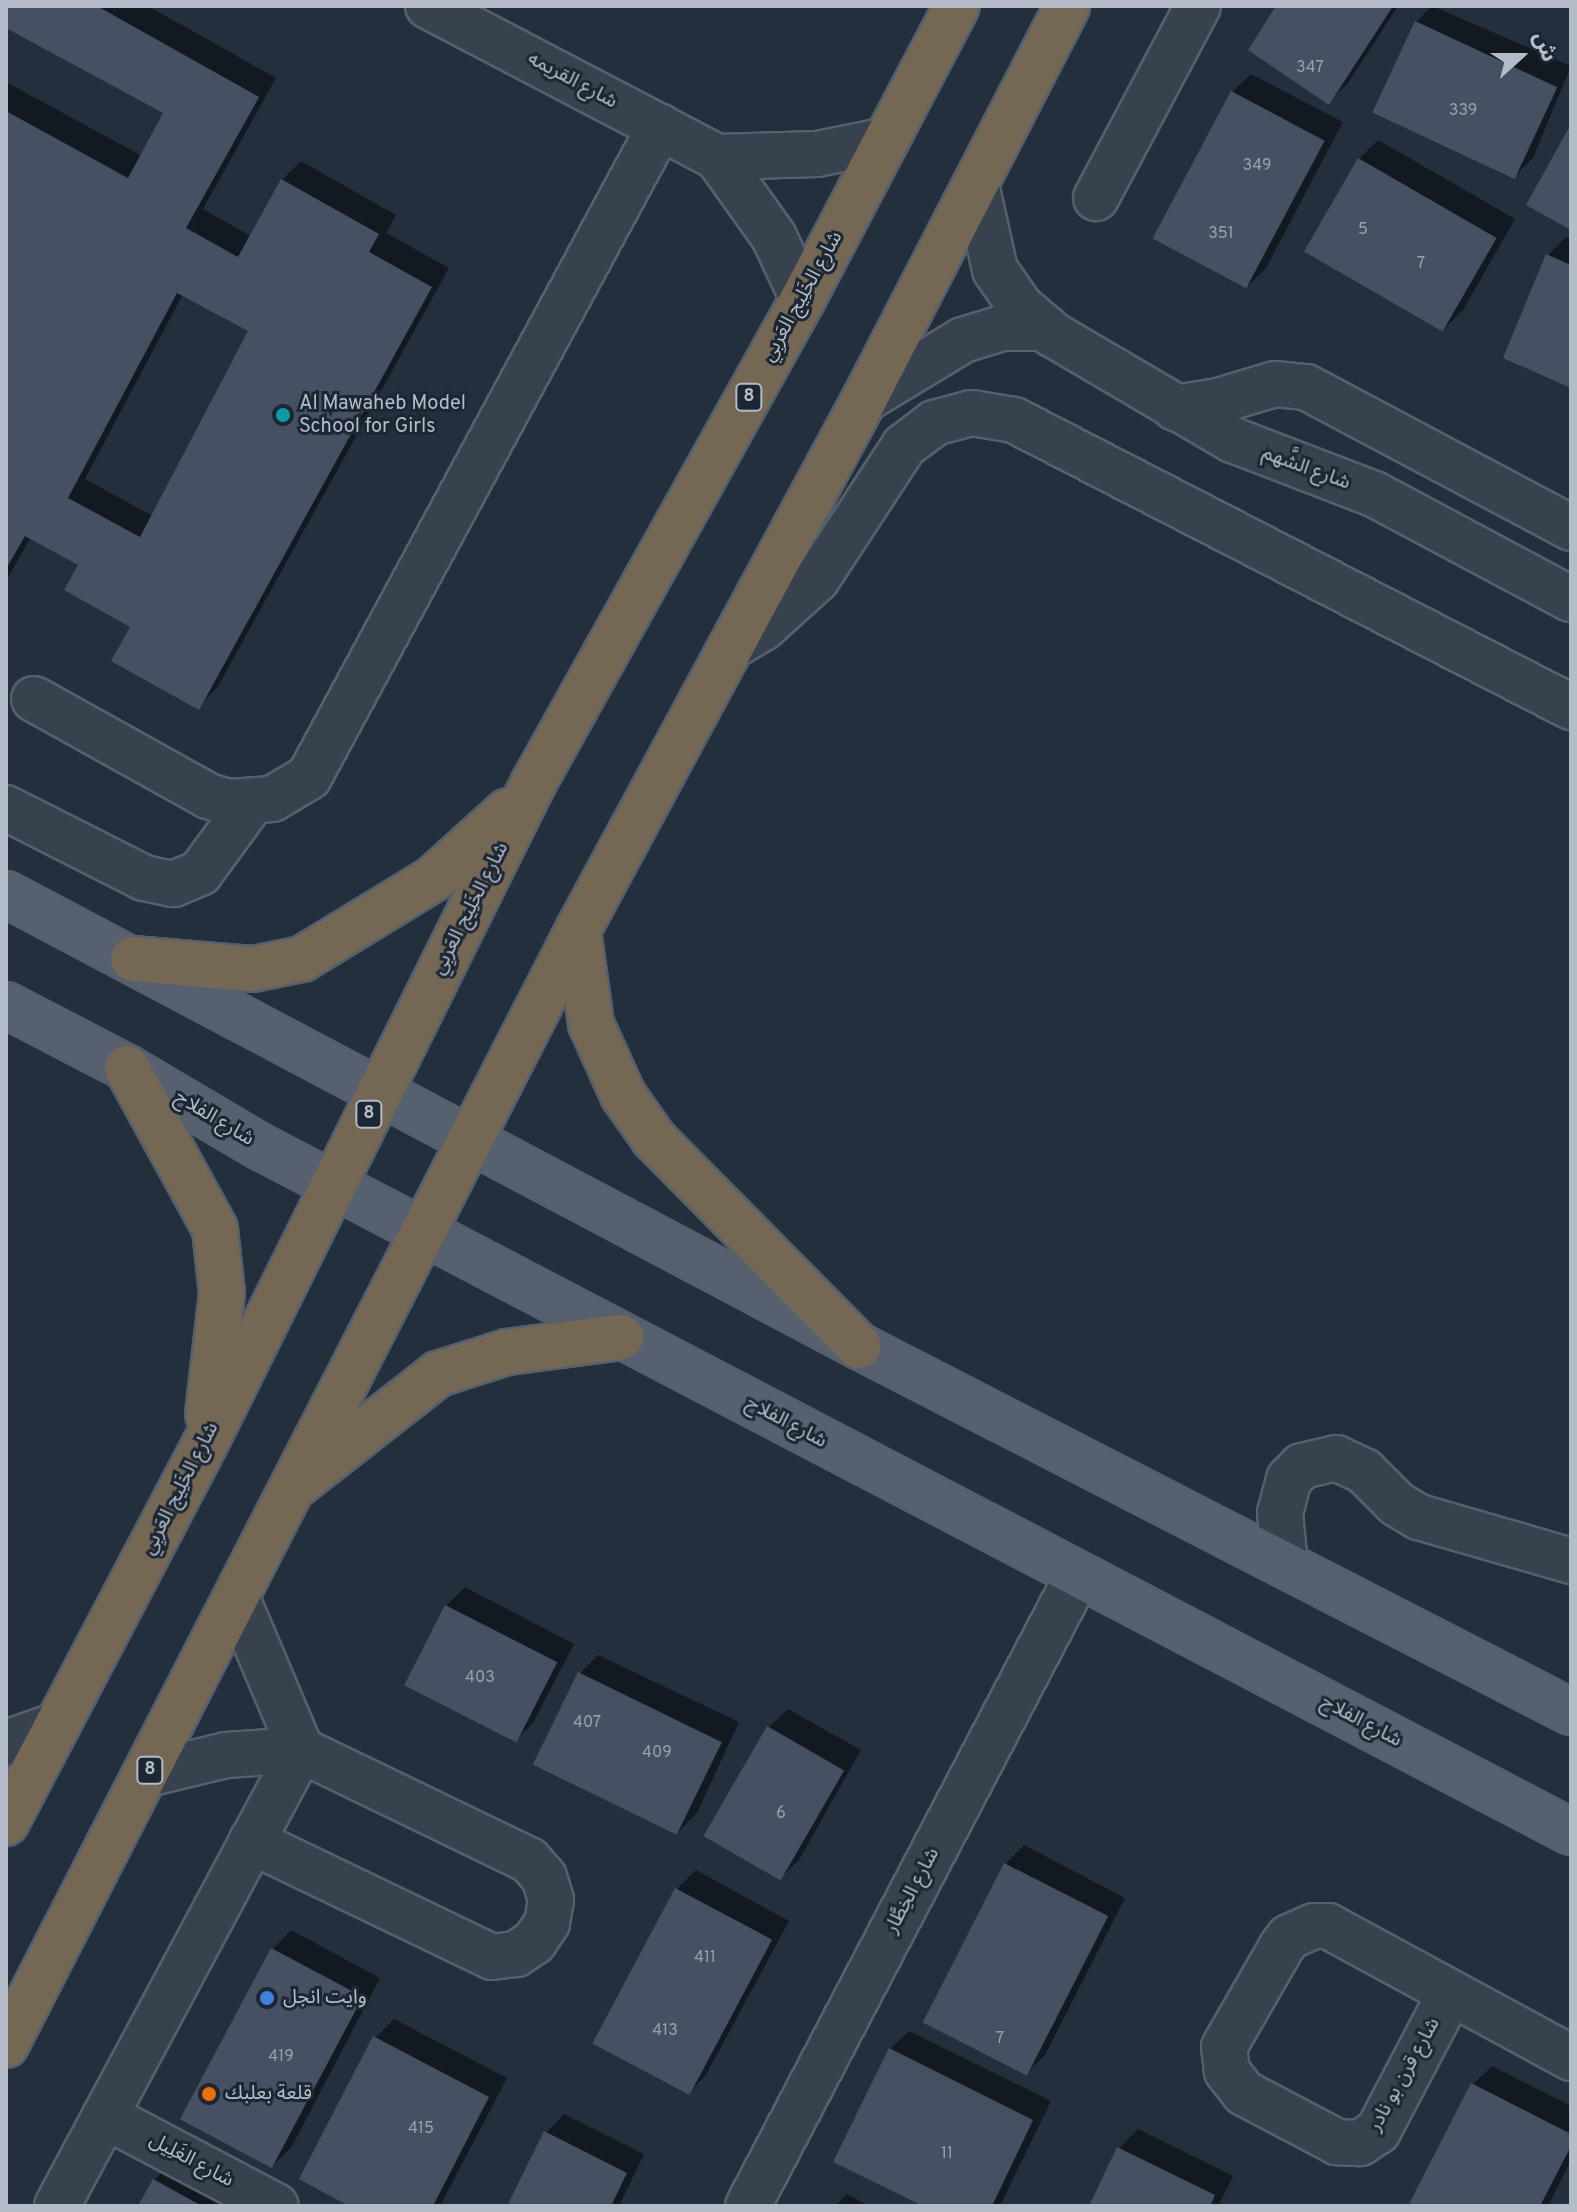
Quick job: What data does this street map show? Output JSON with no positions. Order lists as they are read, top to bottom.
{
  "streets": {
    "highway": ["شارع الخَلِيج العَربِي", "8"],
    "main road": ["شارع الفلاح"],
    "street": [
      "شارع القريمه",
      "شارع الشَّهم",
      "شارع الخِطَّار",
      "شارع قرن بو نادر",
      "شارع الغَلِيل"
    ]
  },
  "crossings": [
    ["شارع القريمه", "شارع الخَلِيج العَربِي"],
    ["شارع الخَلِيج العَربِي", "شارع الفلاح"],
    ["8", "شارع الشَّهم"],
    ["8", "شارع الفلاح"],
    ["شارع الفلاح", "شارع الخِطَّار"]
  ],
  "places": ["Al Mawaheb Model School for Girls", "وايت انجل", "قلعة بعلبك"],
  "house_numbers": [
    "347",
    "339",
    "349",
    "5",
    "351",
    "7",
    "403",
    "407",
    "409",
    "6",
    "411",
    "413",
    "7",
    "419",
    "415",
    "11"
  ],
  "north": "right"
}
